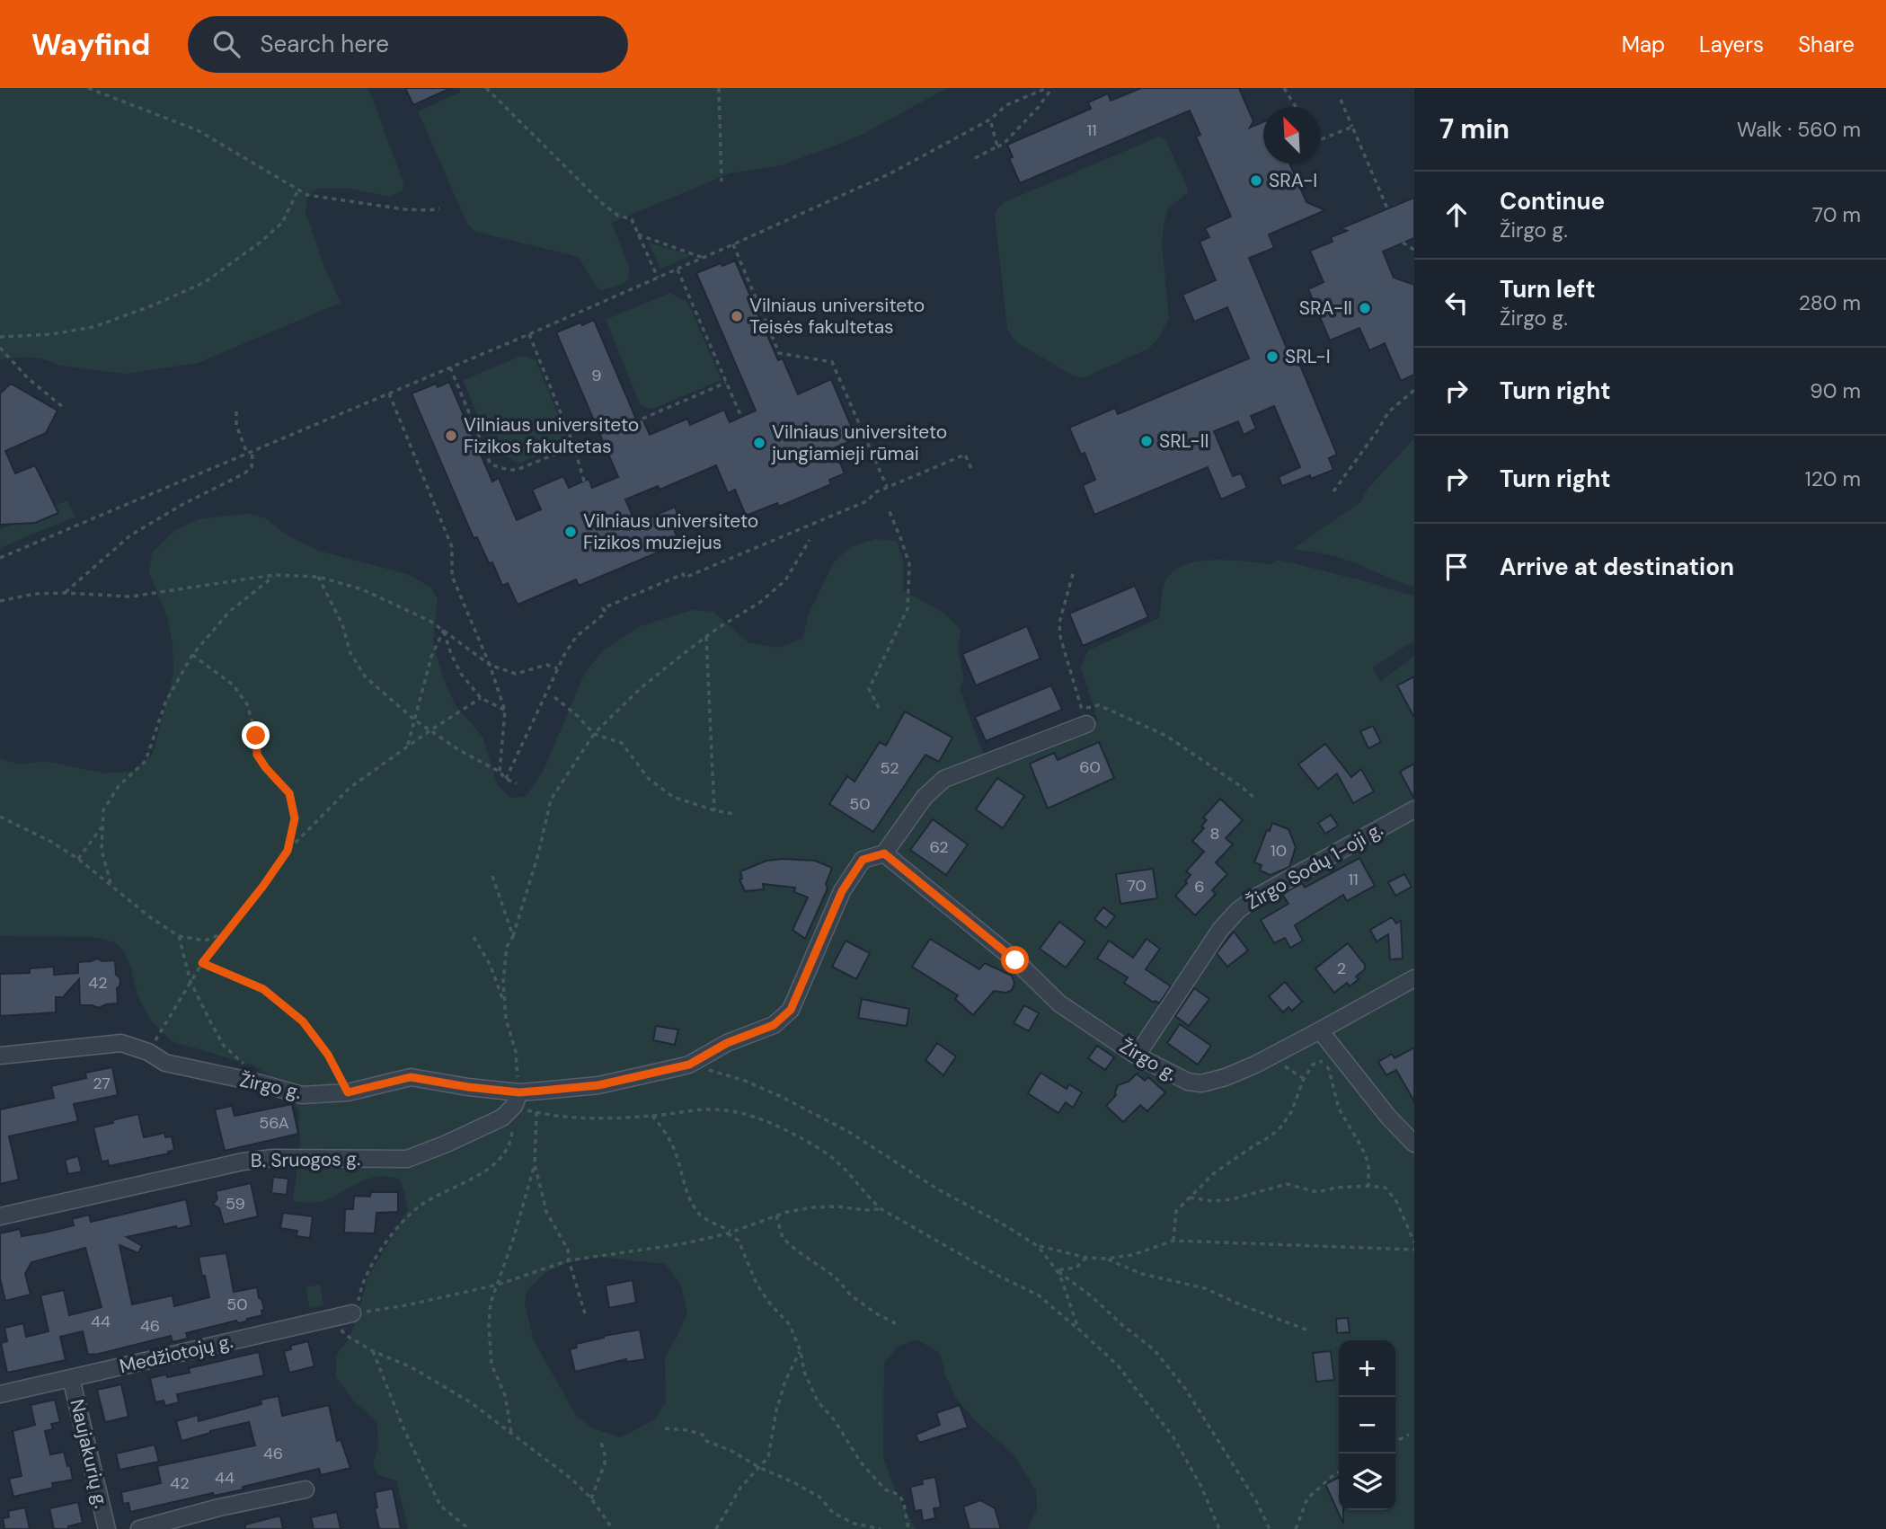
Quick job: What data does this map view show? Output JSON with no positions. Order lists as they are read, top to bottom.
{
  "streets": {
    "street": [
      "Žirgo Sodų 1-oji g.",
      "Žirgo g.",
      "B. Sruogos g.",
      "Medžiotojų g.",
      "Naujakurių g."
    ]
  },
  "crossings": [
    ["Žirgo Sodų 1-oji g.", "Žirgo g."],
    ["Žirgo g.", "B. Sruogos g."],
    ["Medžiotojų g.", "Naujakurių g."]
  ],
  "places": [
    "SRA-I",
    "SRA-II",
    "Vilniaus universiteto Teisės fakultetas",
    "SRL-I",
    "Vilniaus universiteto Fizikos fakultetas",
    "SRL-II",
    "Vilniaus universiteto jungiamieji rūmai",
    "Vilniaus universiteto Fizikos muziejus"
  ],
  "house_numbers": [
    "11",
    "9",
    "60",
    "52",
    "50",
    "8",
    "62",
    "10",
    "11",
    "70",
    "6",
    "2",
    "42",
    "27",
    "56A",
    "59",
    "50",
    "44",
    "46",
    "46",
    "44",
    "42"
  ],
  "north": "top left",
  "page": {
    "header": "Wayfind",
    "search": "Search here",
    "nav": ["Map", "Layers", "Share"],
    "heading": ["7 min", "Walk · 560 m"],
    "list": [
      ["Continue", "Žirgo g.", "70 m"],
      ["Turn left", "Žirgo g.", "280 m"],
      ["Turn right", "90 m"],
      ["Turn right", "120 m"],
      "Arrive at destination"
    ],
    "map_buttons": ["+", "−"]
  }
}
